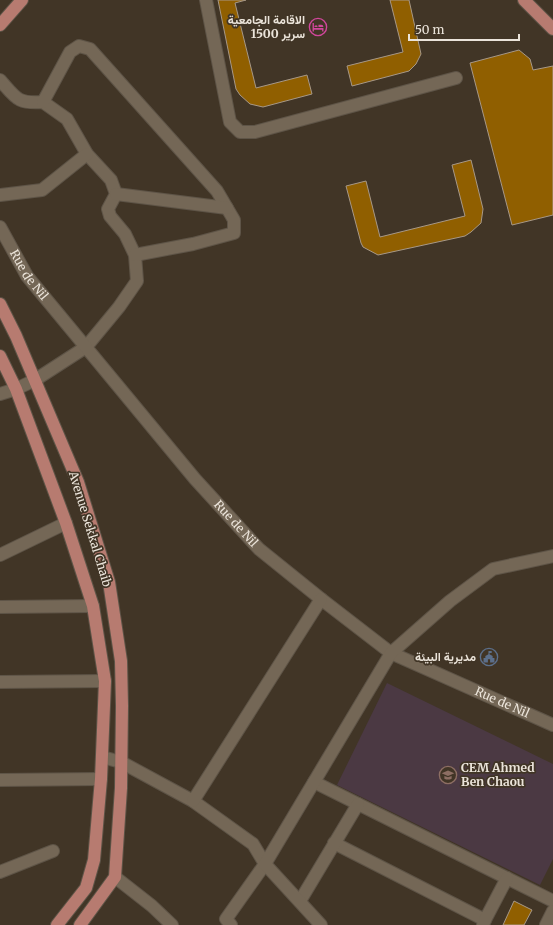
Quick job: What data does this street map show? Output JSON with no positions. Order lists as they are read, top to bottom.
{
  "streets": {
    "main road": ["Avenue Sekkal Chaib"],
    "street": ["Rue de Nil"]
  },
  "places": {
    "hotel": ["الاقامة الجامعية 1500 سرير"],
    "public building": ["مديرية البيئة"],
    "school or university": ["CEM Ahmed Ben Chaou"]
  },
  "scale_bar": "50 m"
}
